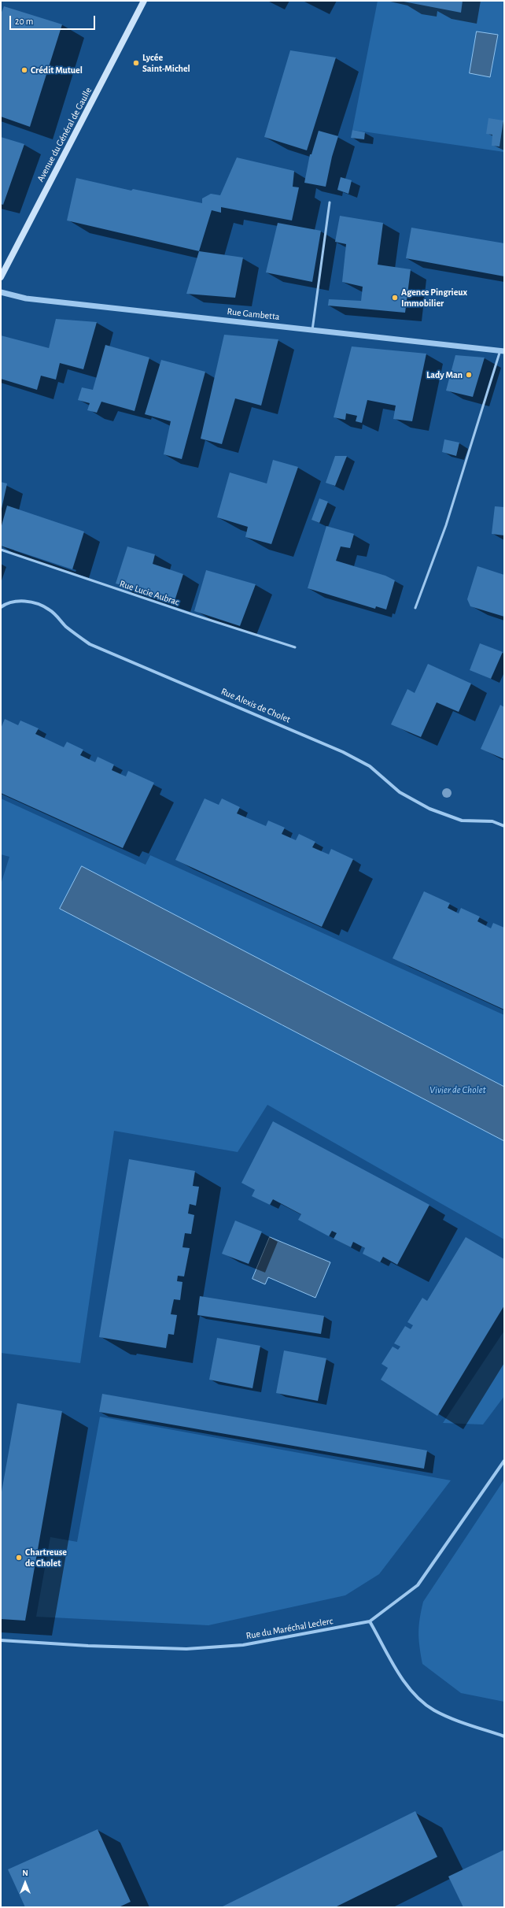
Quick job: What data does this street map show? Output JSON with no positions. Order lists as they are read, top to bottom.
{
  "streets": {
    "main road": ["Avenue du Général de Gaulle"],
    "street": ["Rue Gambetta", "Rue Alexis de Cholet", "Rue du Maréchal Leclerc"],
    "lane": ["Rue Lucie Aubrac"]
  },
  "water": ["Vivier de Cholet"],
  "places": [
    "Lycée Saint-Michel",
    "Crédit Mutuel",
    "Agence Pingrieux Immobilier",
    "Lady Man",
    "Chartreuse de Cholet"
  ],
  "scale_bar": "20 m",
  "north": "top"
}
